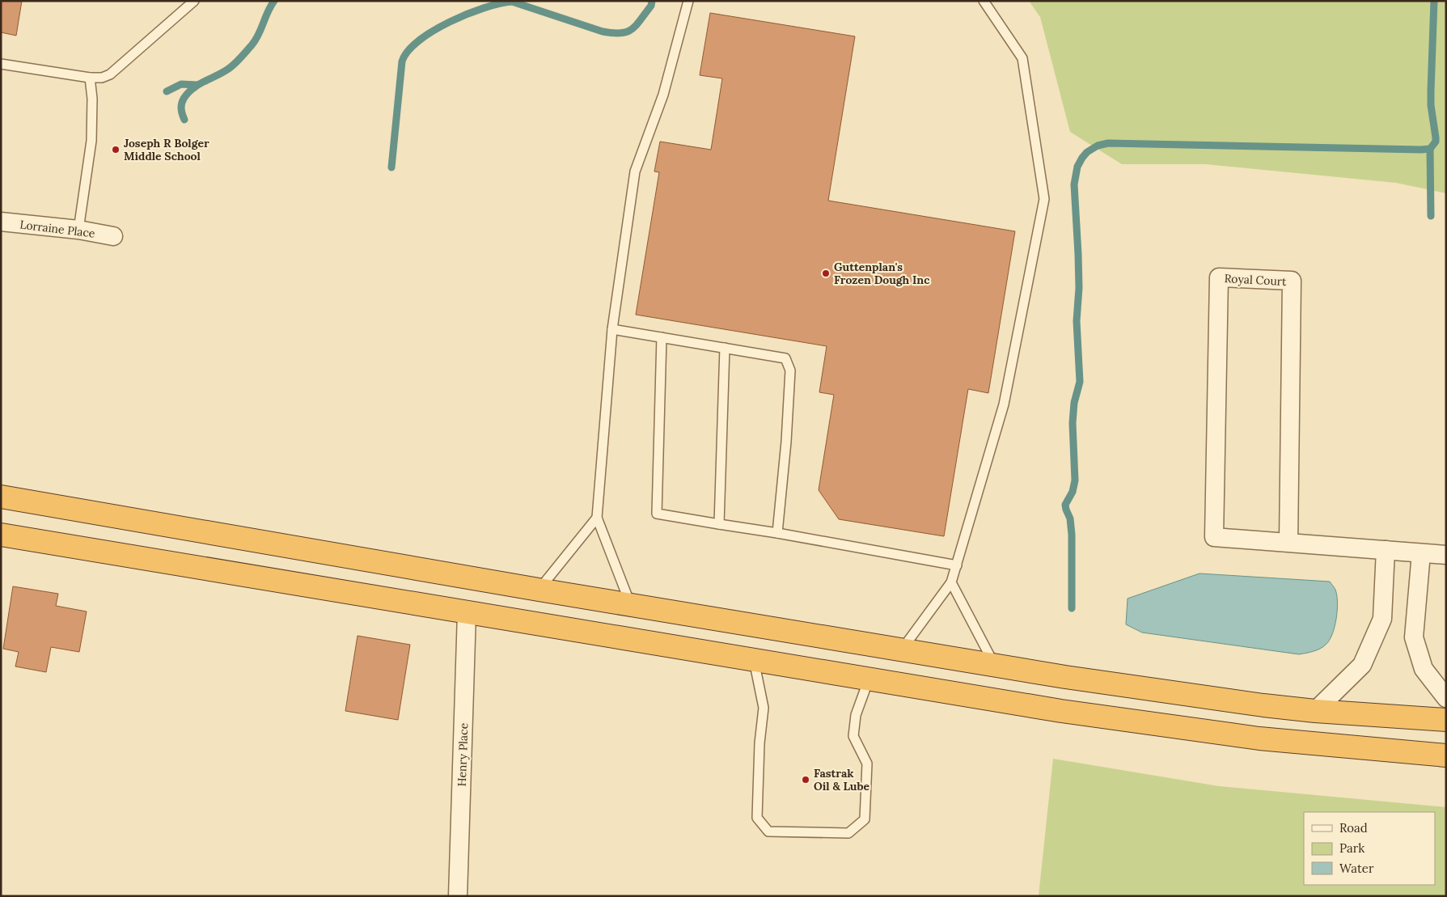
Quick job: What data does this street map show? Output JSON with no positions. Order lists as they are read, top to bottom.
{
  "streets": {
    "street": ["Lorraine Place", "Royal Court", "Henry Place"]
  },
  "places": ["Joseph R Bolger Middle School", "Guttenplan's Frozen Dough Inc", "Fastrak Oil & Lube"],
  "legend": ["Road", "Park", "Water"]
}
